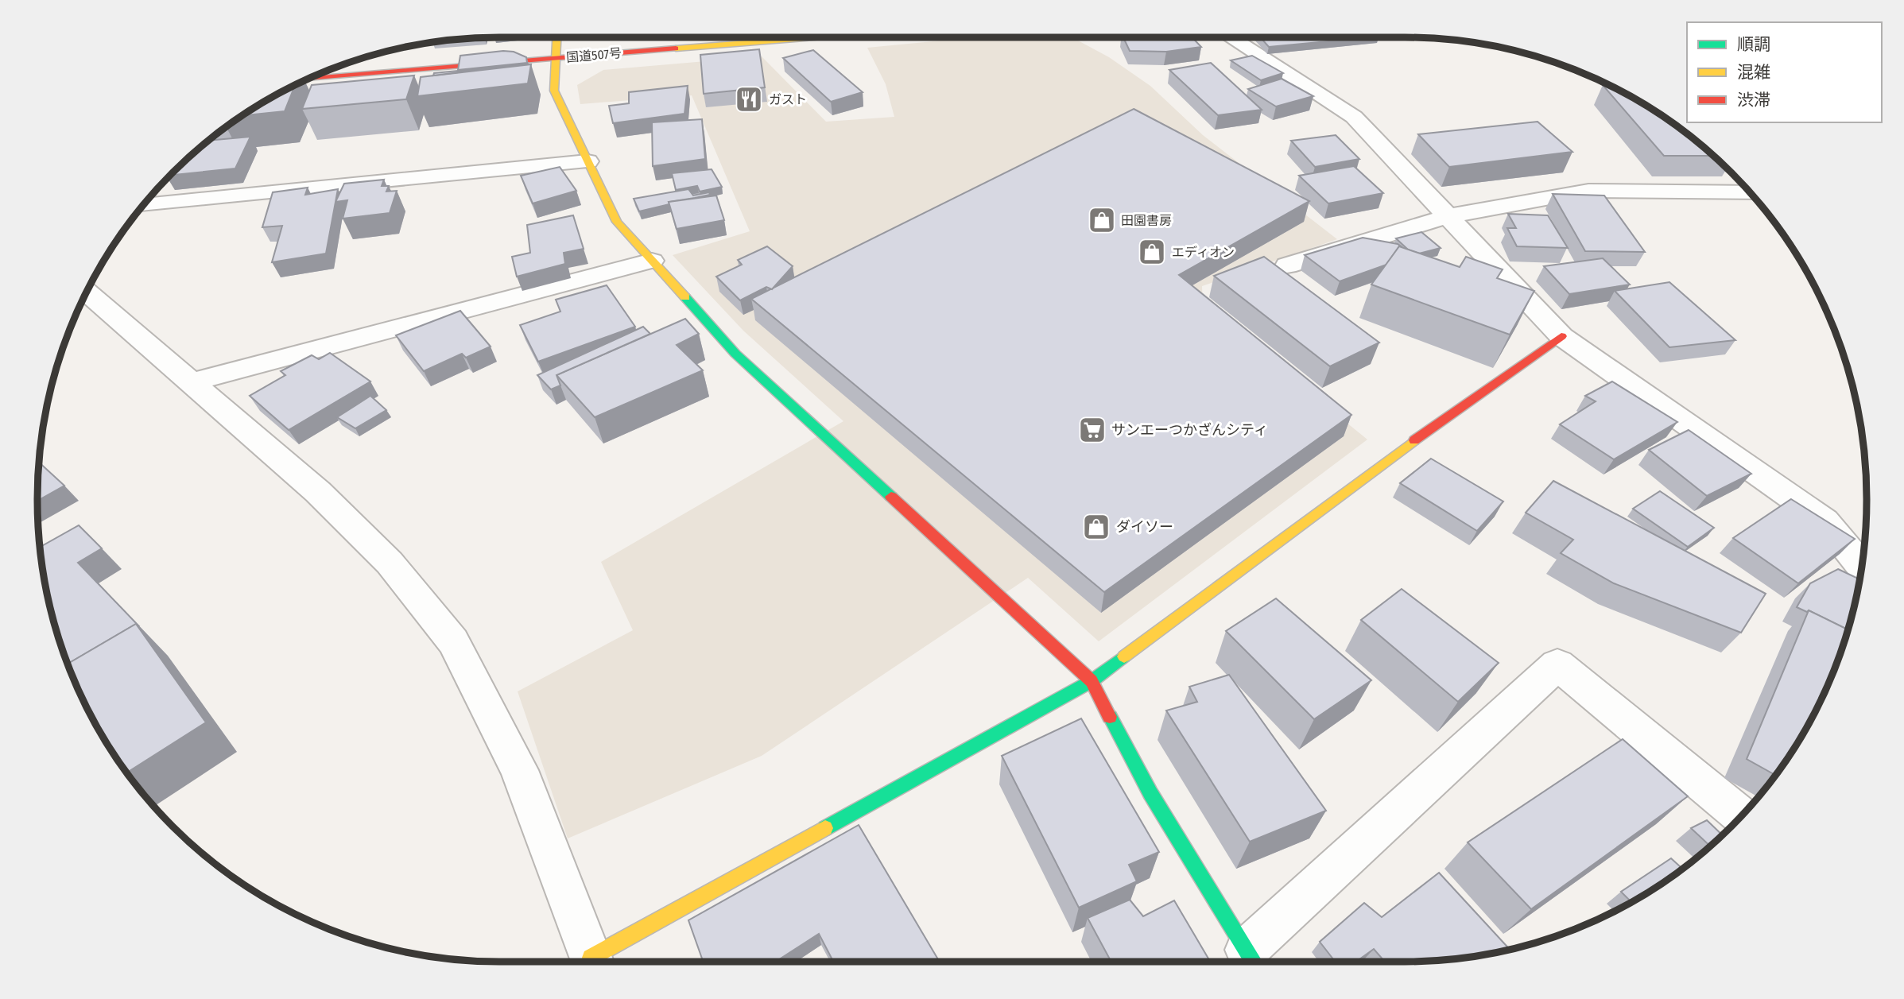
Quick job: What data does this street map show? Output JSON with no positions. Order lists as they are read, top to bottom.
{
  "streets": {
    "main road": ["国道507号"]
  },
  "places": {
    "restaurant": ["ガスト"],
    "shop": ["田園書房", "エディオン", "ダイソー"],
    "supermarket": ["サンエーつかざんシティ"]
  },
  "legend": ["順調", "混雑", "渋滞"]
}
